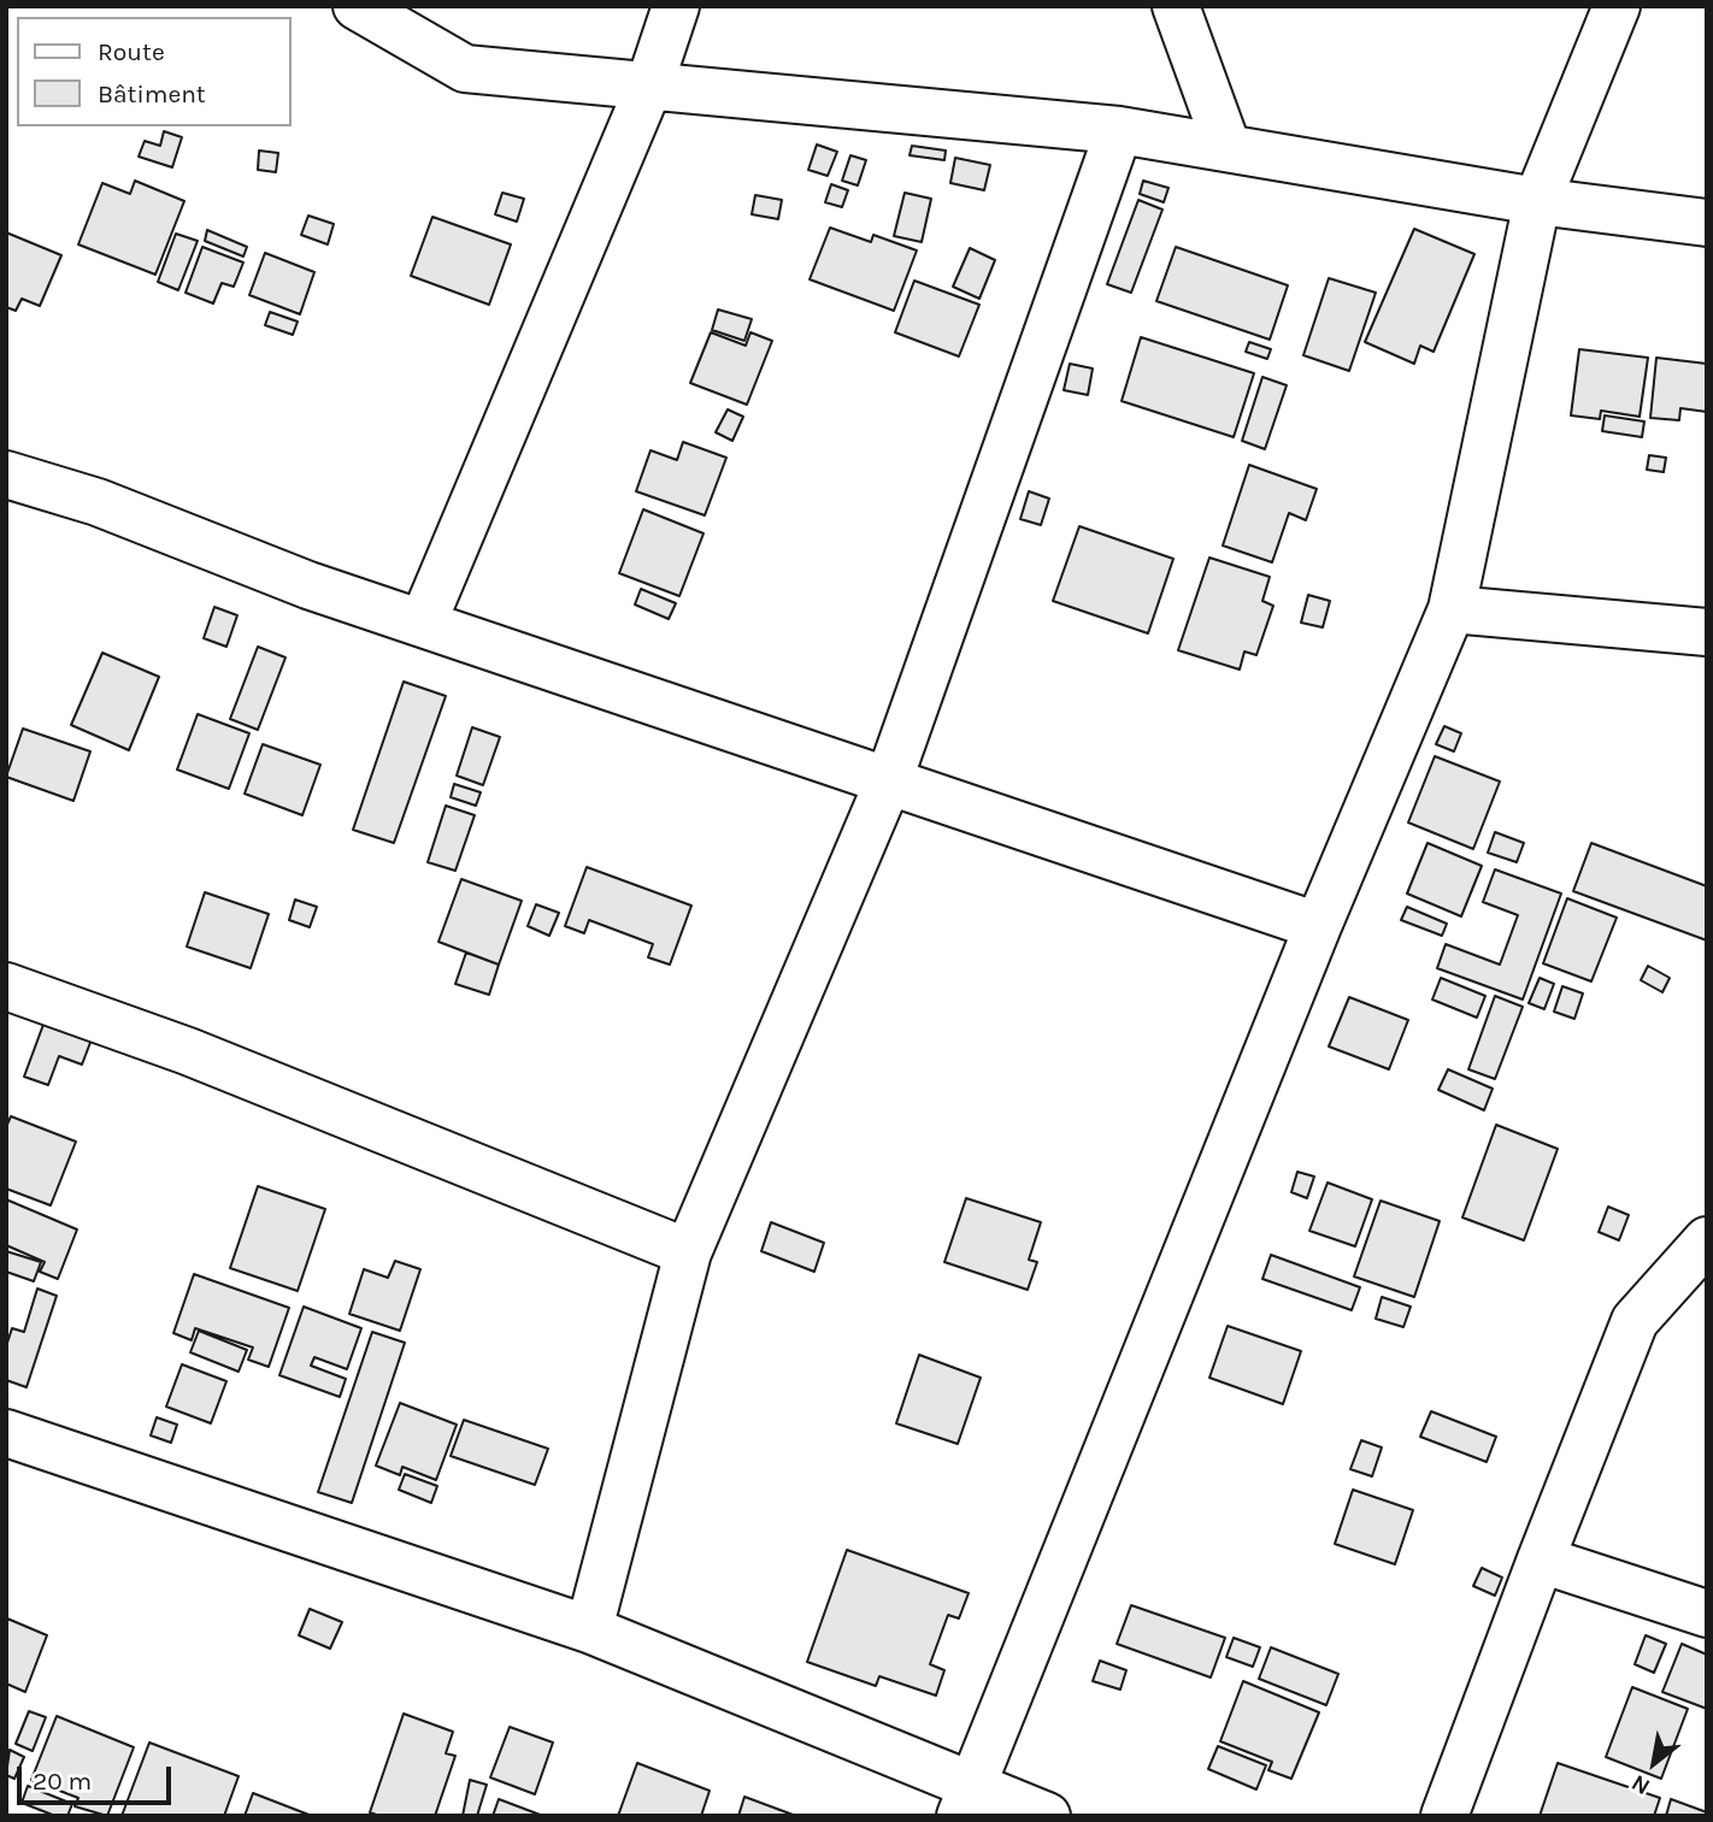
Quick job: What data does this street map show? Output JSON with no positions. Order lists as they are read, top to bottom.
{
  "legend": ["Route", "Bâtiment"],
  "scale_bar": "20 m",
  "north": "bottom left"
}
